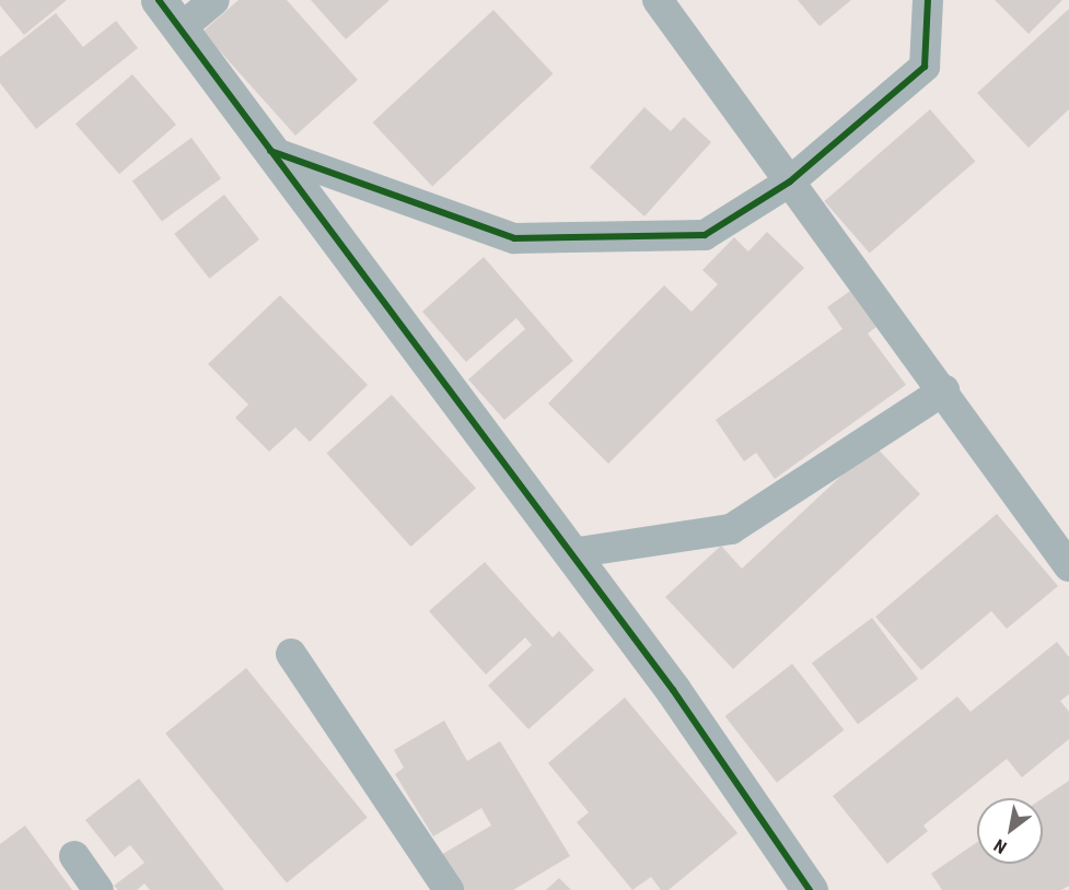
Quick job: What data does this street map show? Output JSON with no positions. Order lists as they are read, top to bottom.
{
  "north": "bottom left"
}
